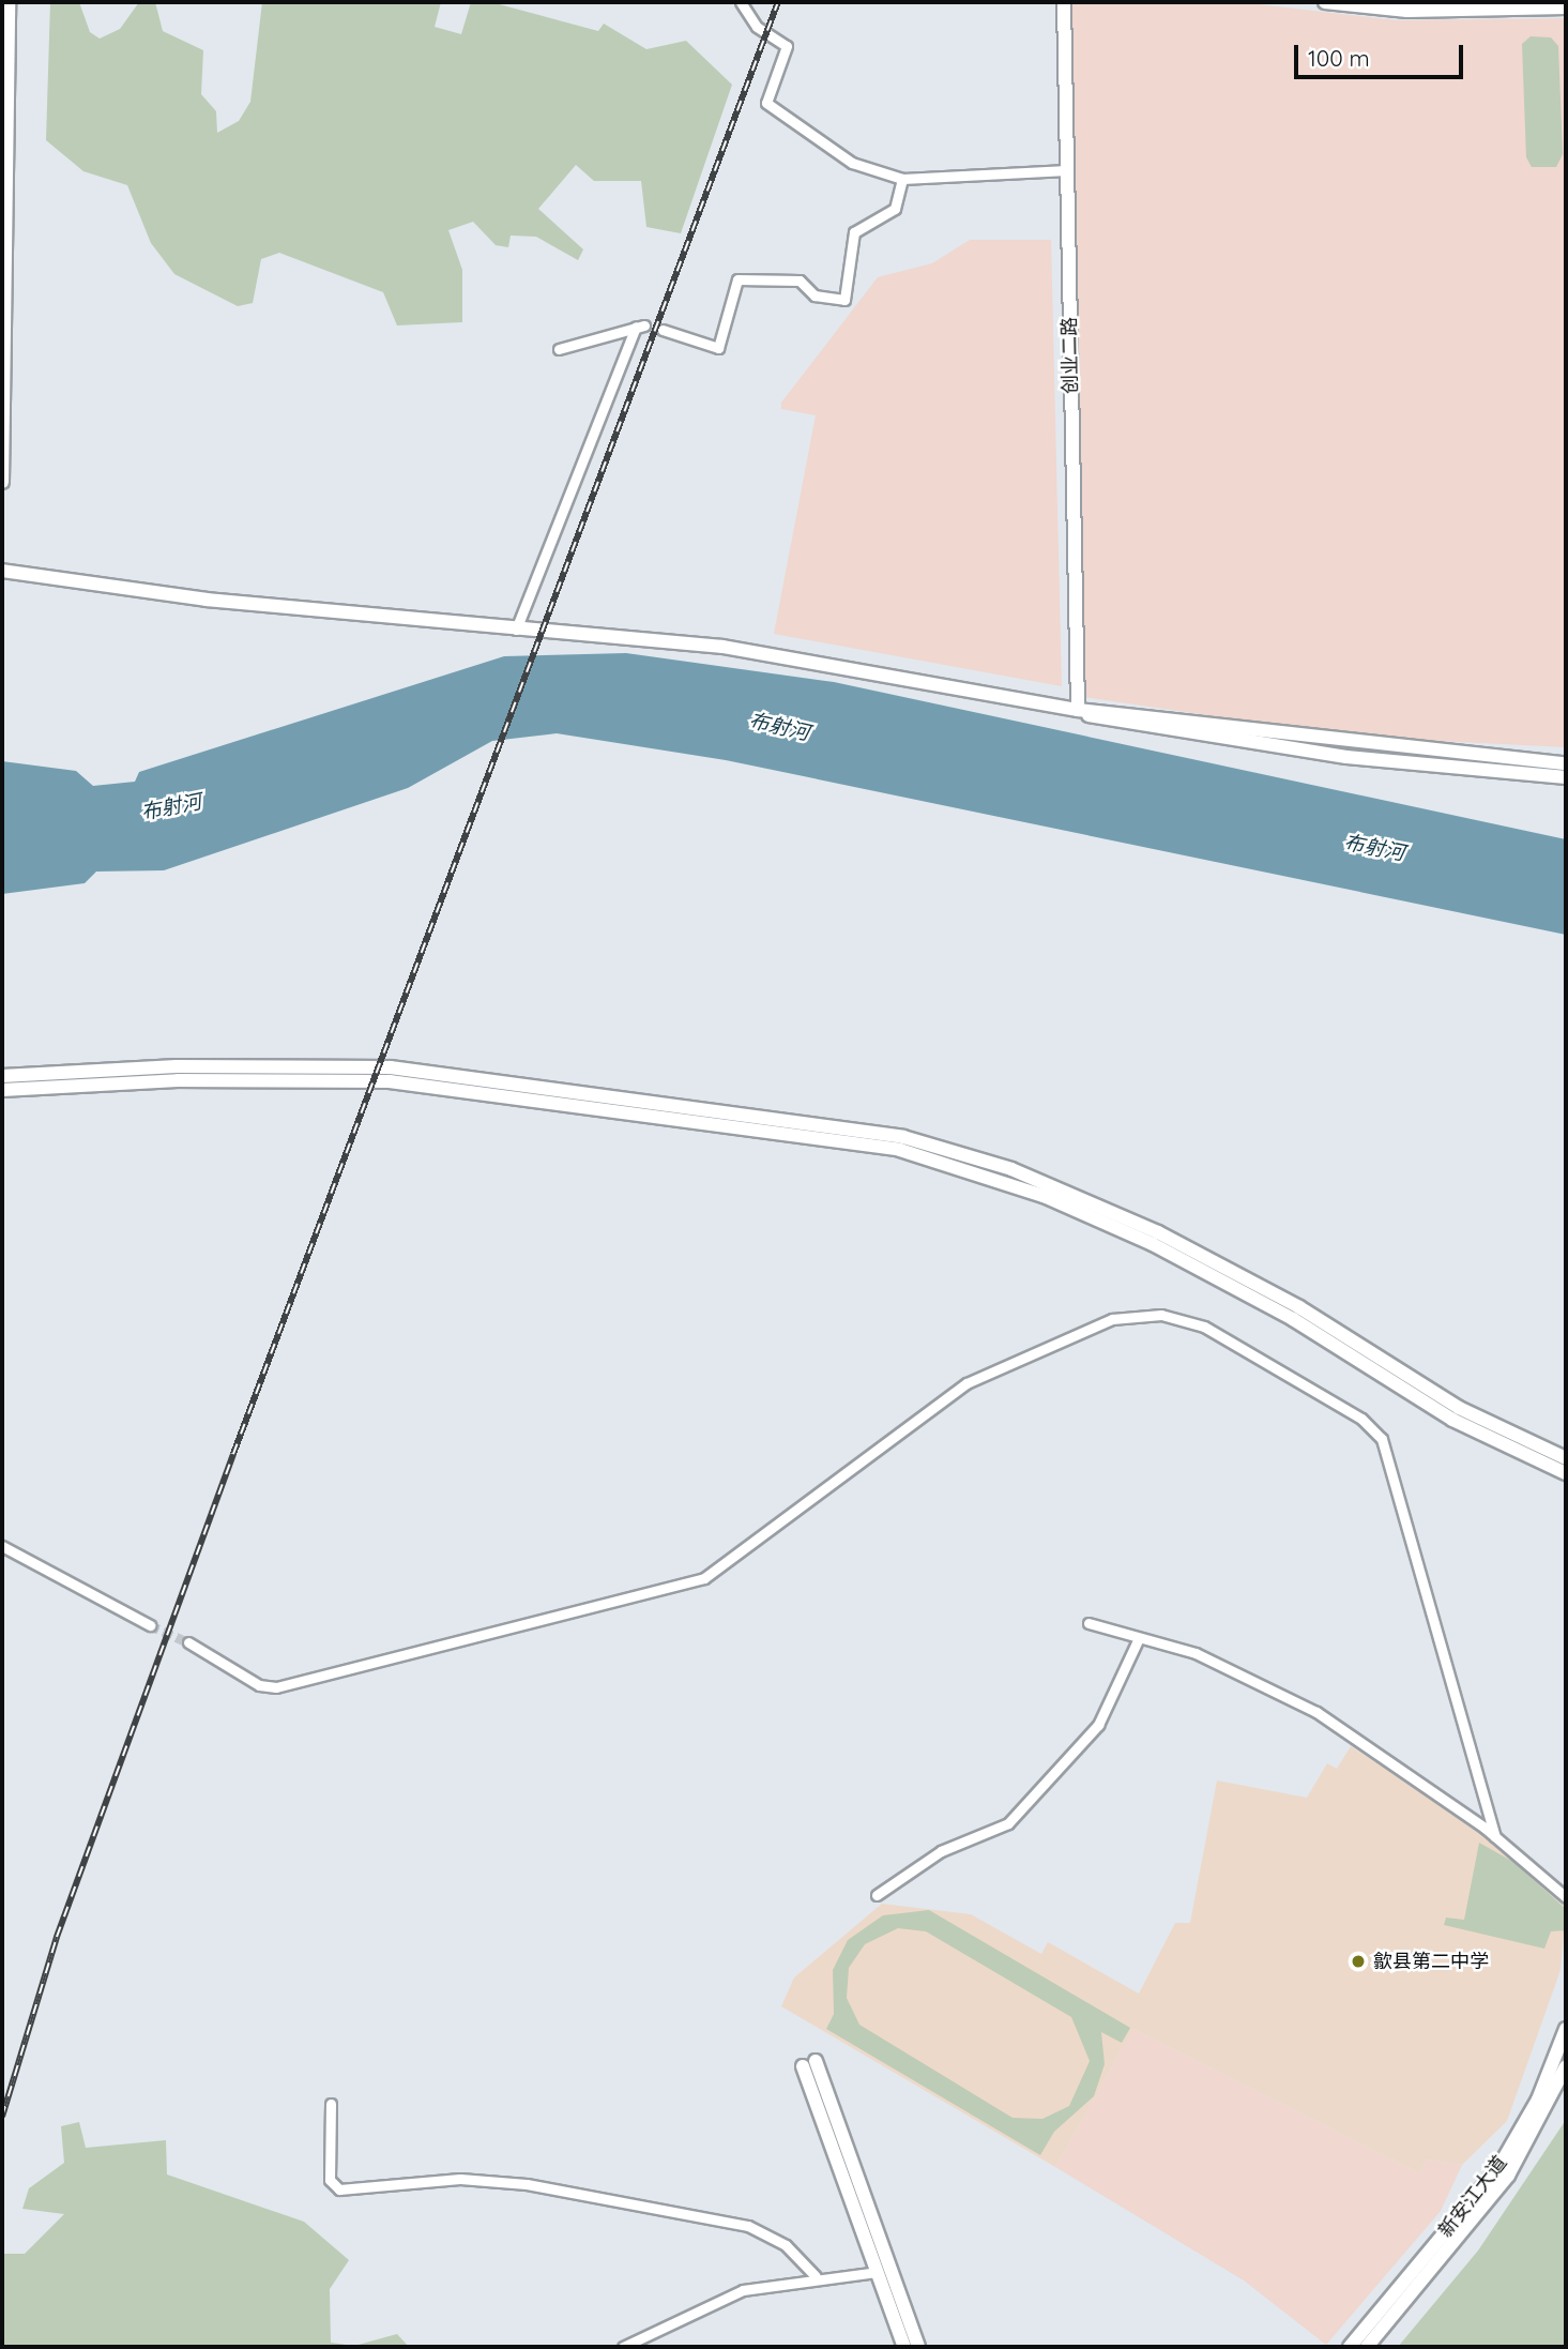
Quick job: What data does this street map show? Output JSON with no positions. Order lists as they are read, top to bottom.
{
  "streets": {
    "main road": ["创业二路", "新安江大道"]
  },
  "water": ["布射河"],
  "places": ["歙县第二中学"],
  "scale_bar": "100 m"
}
